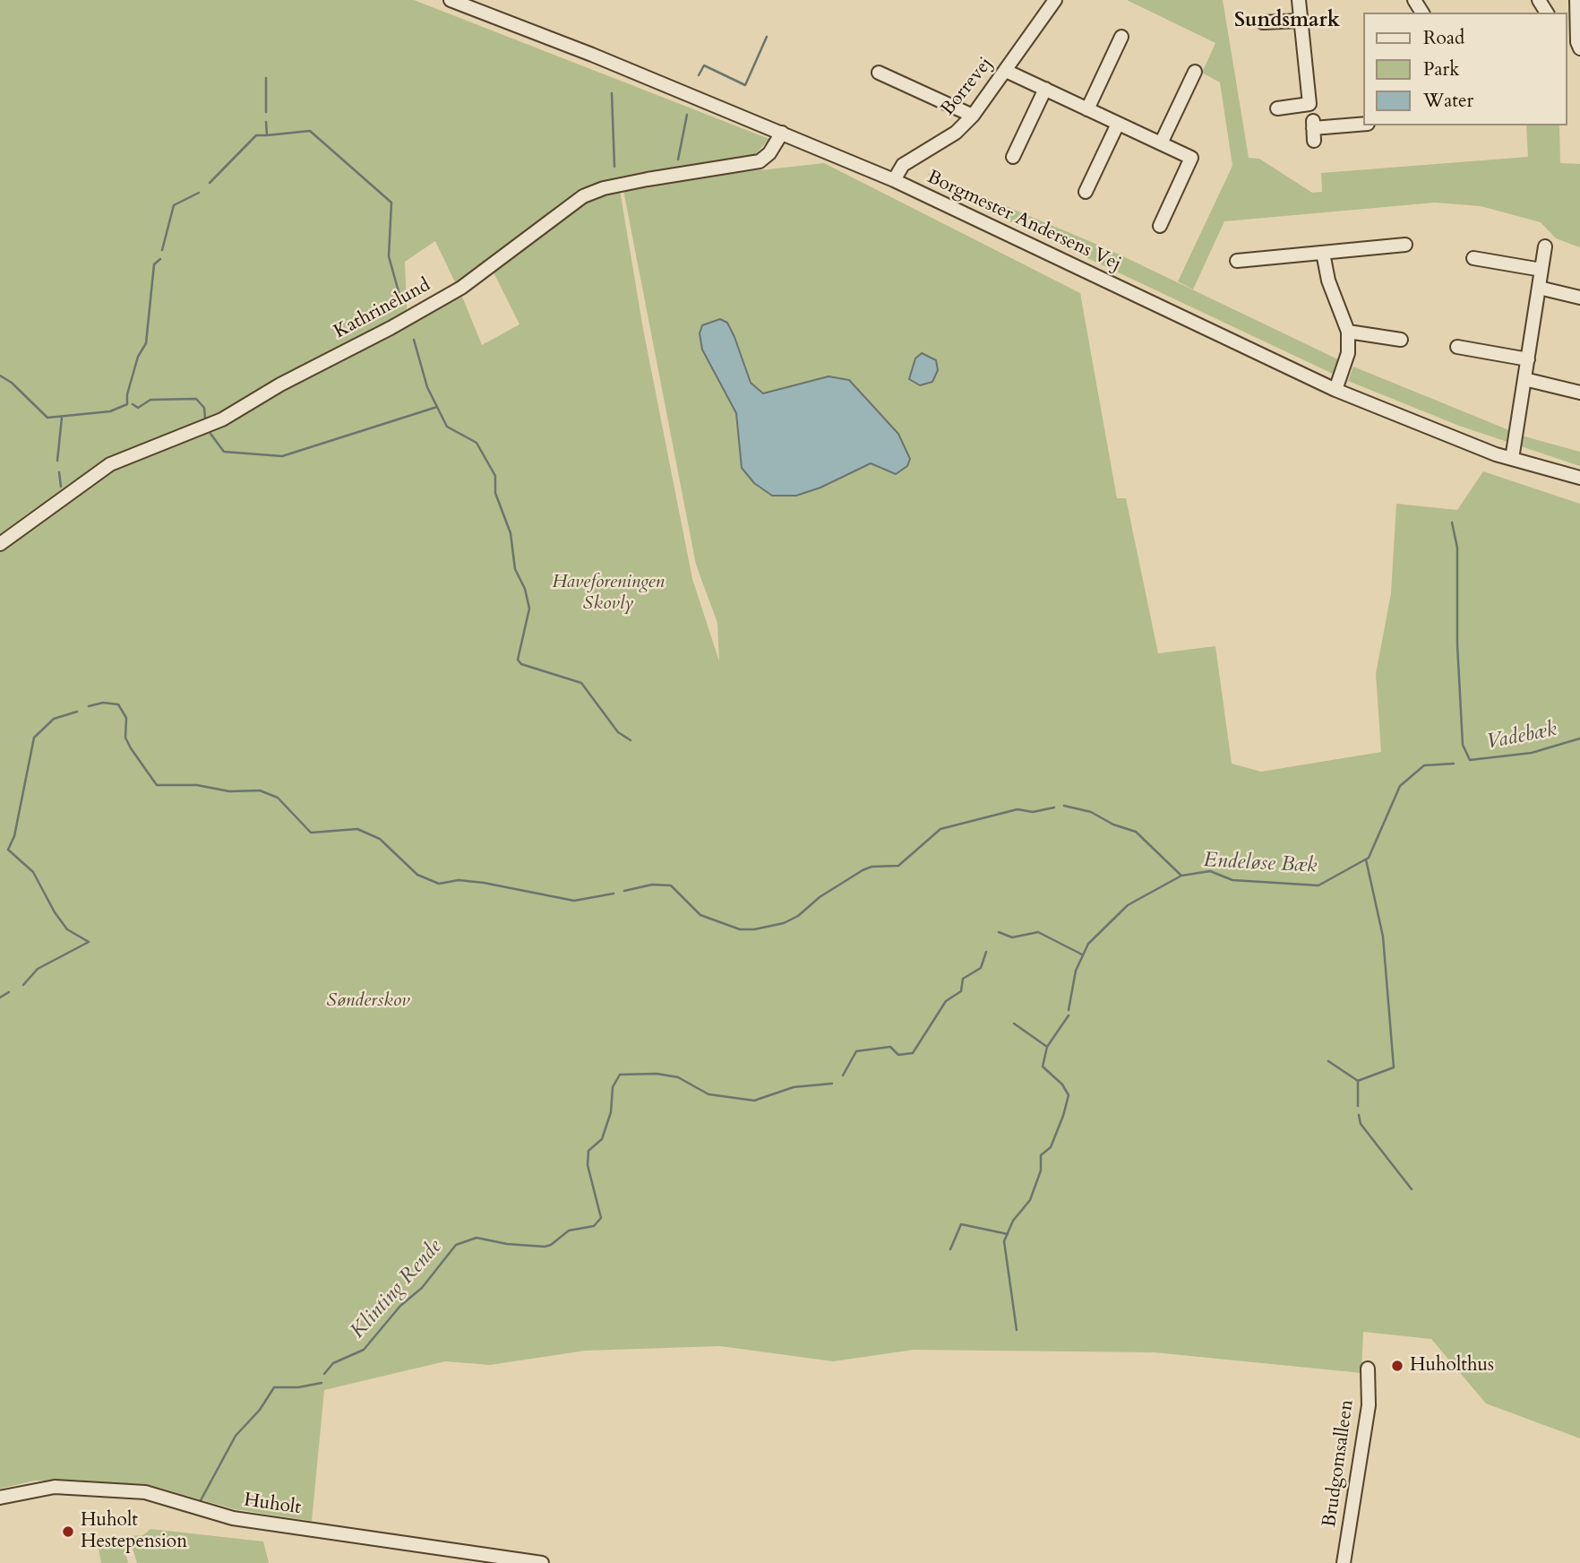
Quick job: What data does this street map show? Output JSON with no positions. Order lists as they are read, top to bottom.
{
  "streets": {
    "street": [
      "Borrevej",
      "Borgmester Andersens Vej",
      "Kathrinelund",
      "Brudgomsalleen",
      "Huholt"
    ]
  },
  "crossings": [
    ["Borrevej", "Borgmester Andersens Vej"],
    ["Borgmester Andersens Vej", "Kathrinelund"]
  ],
  "districts": ["Sundsmark"],
  "water": ["Vadebæk", "Endeløse Bæk", "Klinting Rende"],
  "parks": ["Haveforeningen Skovly", "Sønderskov"],
  "places": ["Huholthus", "Huholt Hestepension"],
  "legend": ["Road", "Park", "Water"]
}
